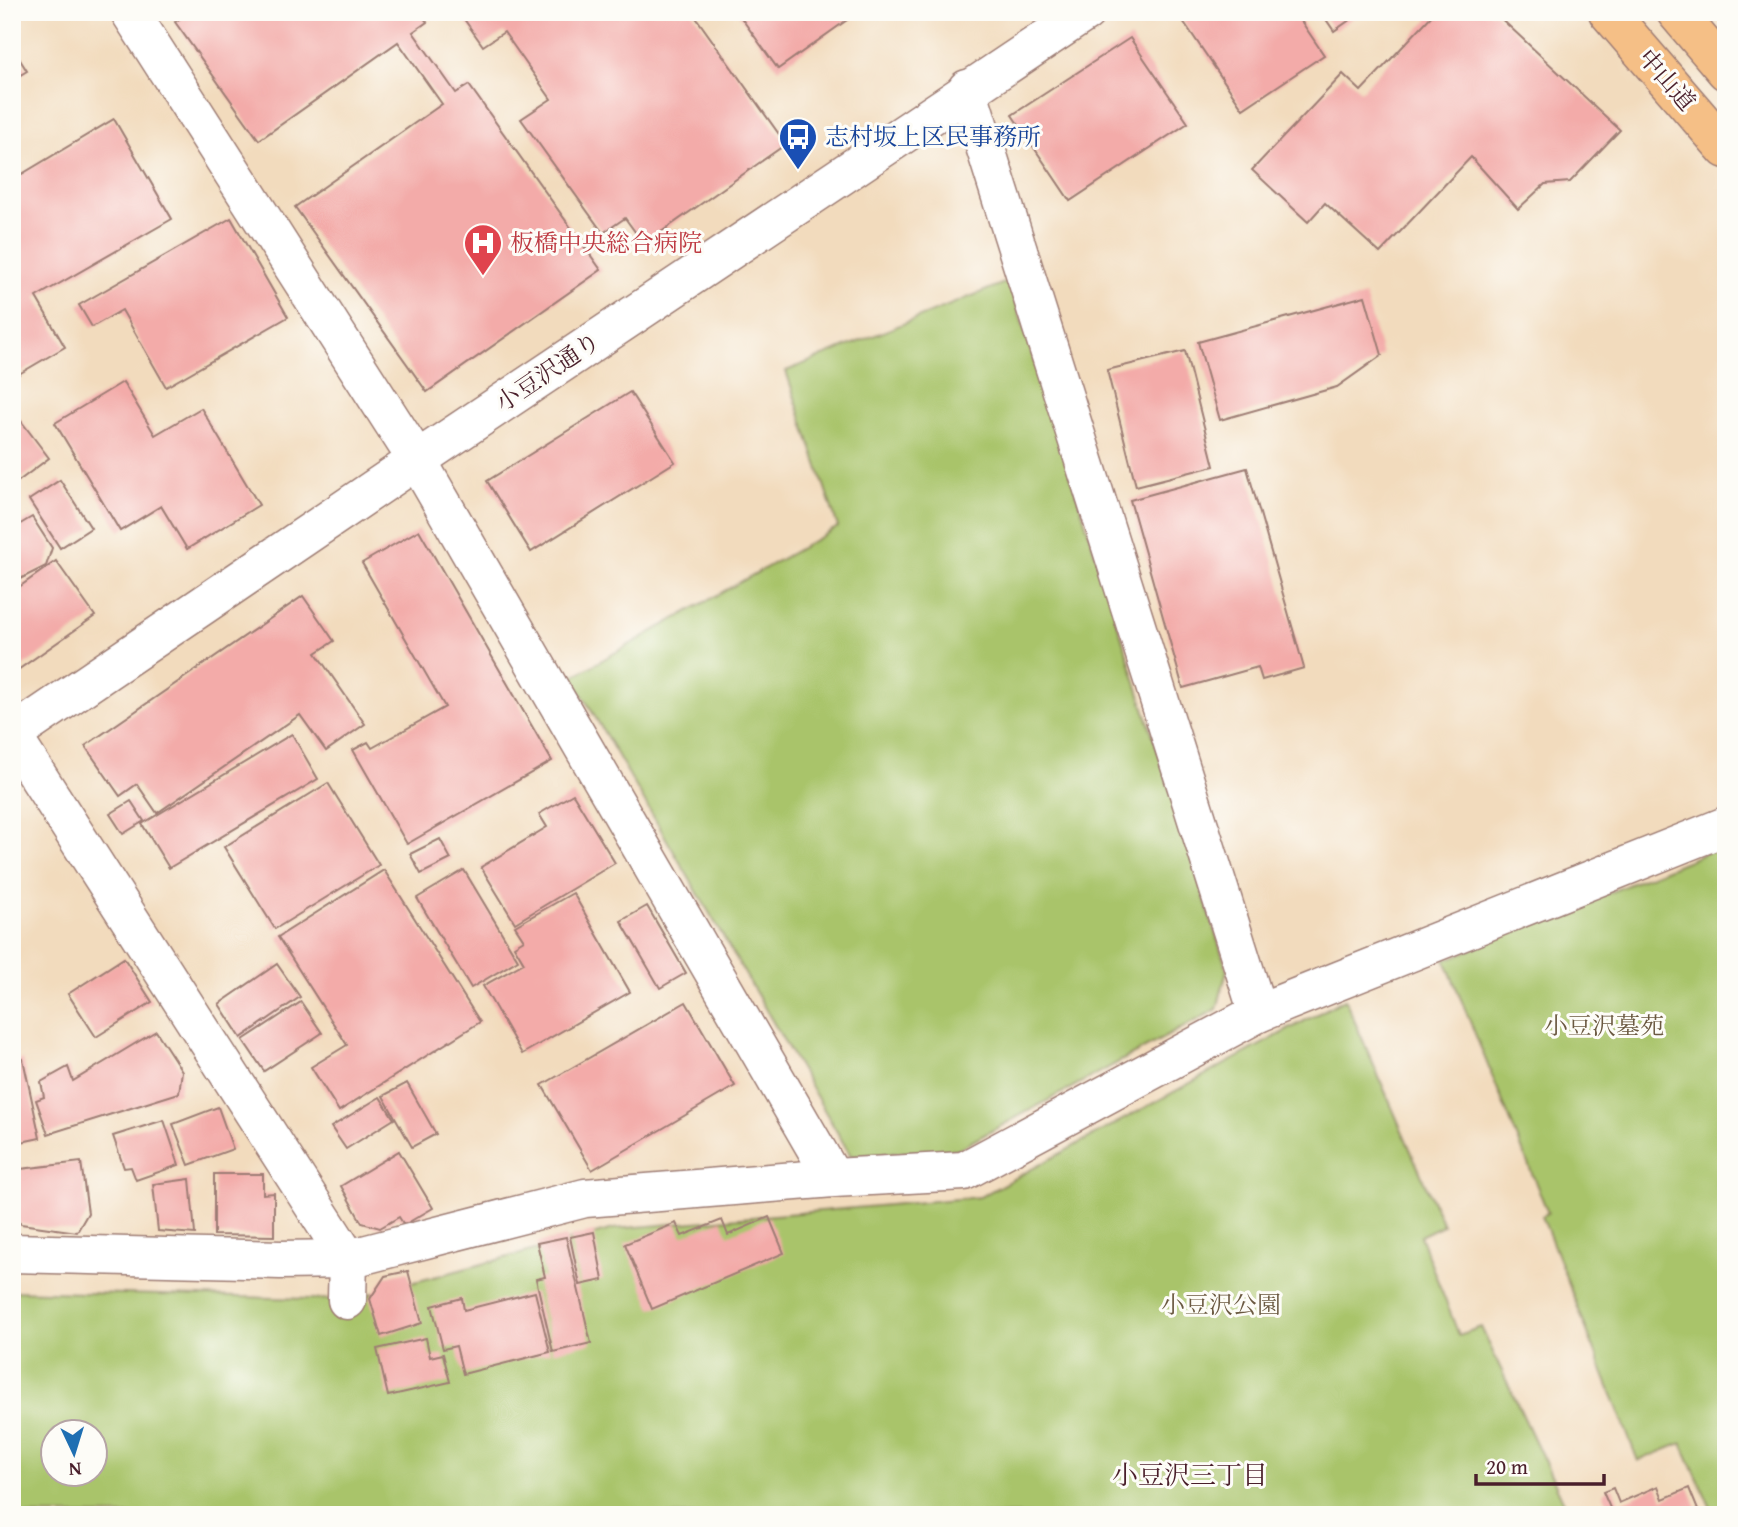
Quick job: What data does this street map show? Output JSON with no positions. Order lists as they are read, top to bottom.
{
  "streets": {
    "highway": ["中山道"],
    "street": ["小豆沢通り"]
  },
  "districts": ["小豆沢三丁目"],
  "parks": ["小豆沢墓苑", "小豆沢公園"],
  "places": {
    "bus stop": ["志村坂上区民事務所"],
    "hospital": ["板橋中央総合病院"]
  },
  "scale_bar": "20 m",
  "north": "bottom"
}
